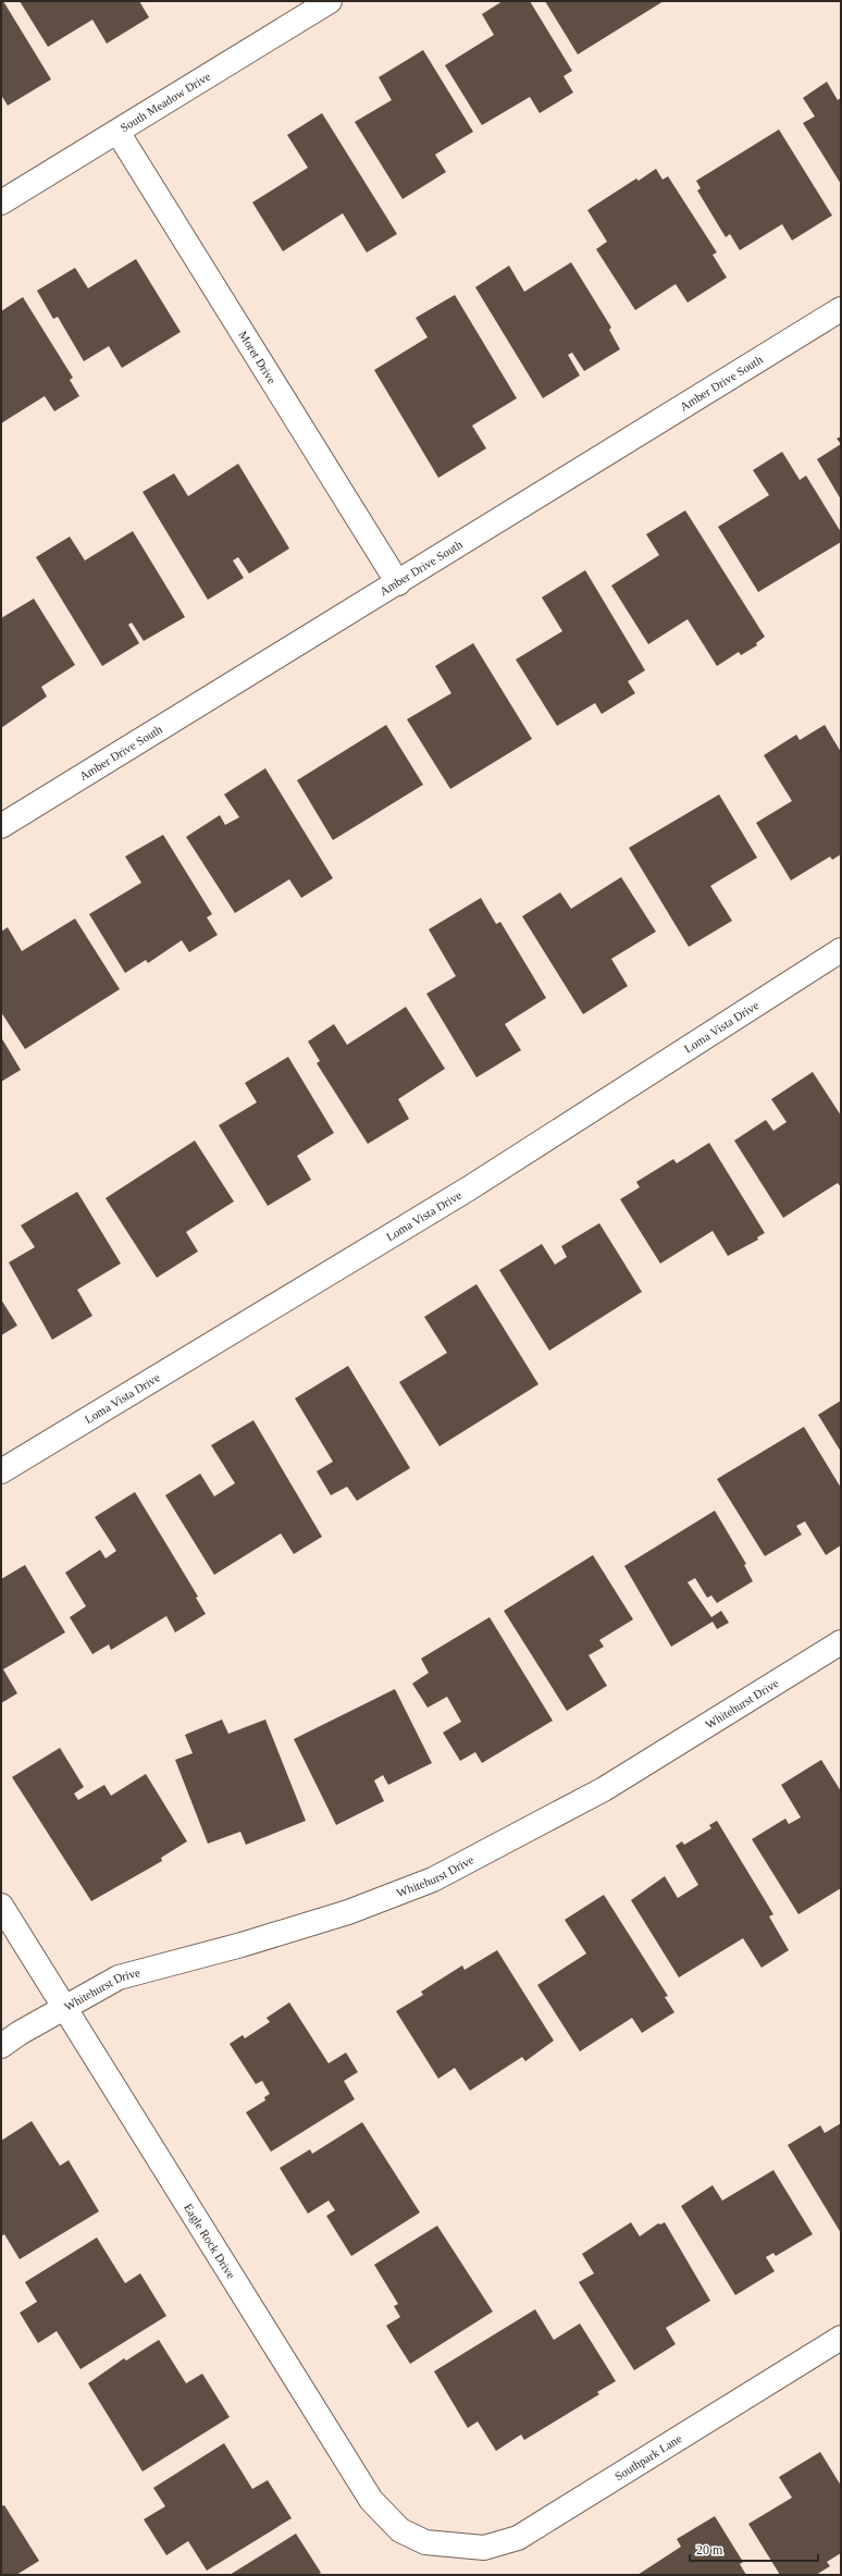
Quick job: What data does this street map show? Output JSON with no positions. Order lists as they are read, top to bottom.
{
  "streets": {
    "street": [
      "South Meadow Drive",
      "Moret Drive",
      "Amber Drive South",
      "Loma Vista Drive",
      "Whitehurst Drive",
      "Eagle Rock Drive",
      "Southpark Lane"
    ]
  },
  "crossings": [
    ["South Meadow Drive", "Moret Drive"],
    ["Moret Drive", "Amber Drive South"],
    ["Whitehurst Drive", "Eagle Rock Drive"],
    ["Eagle Rock Drive", "Southpark Lane"]
  ],
  "scale_bar": "20 m"
}
